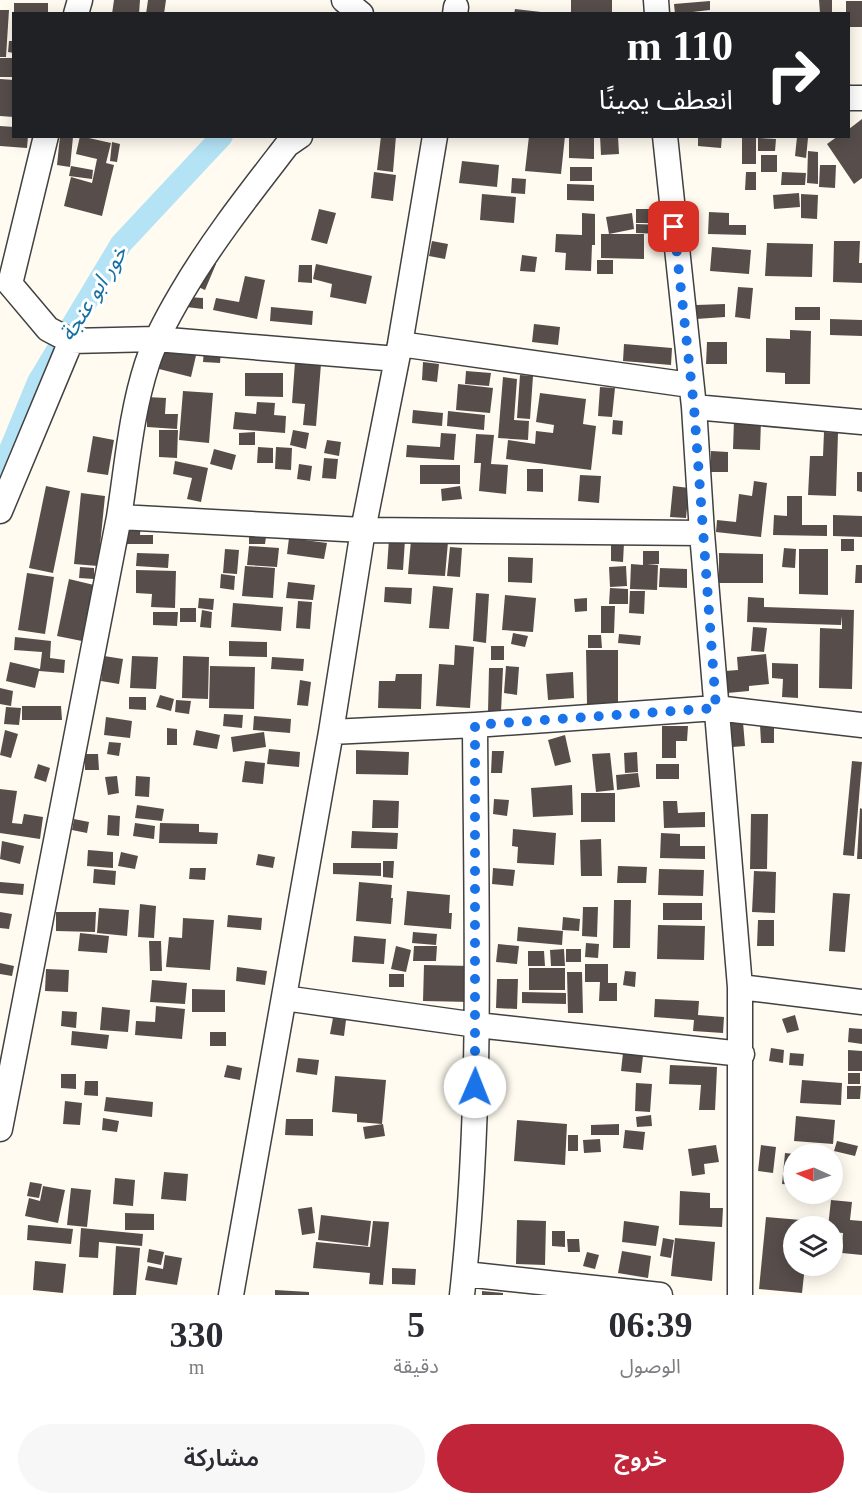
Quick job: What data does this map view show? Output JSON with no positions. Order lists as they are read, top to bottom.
{
  "water": ["خور ابو عنجة"],
  "north": "left",
  "page": {
    "turn": ["110 m", "انعطف يمينًا"],
    "eta": [
      "06:39",
      "الوصول",
      "5",
      "دقيقة",
      "330",
      "m"
    ],
    "buttons": ["خروج", "مشاركة"]
  }
}
